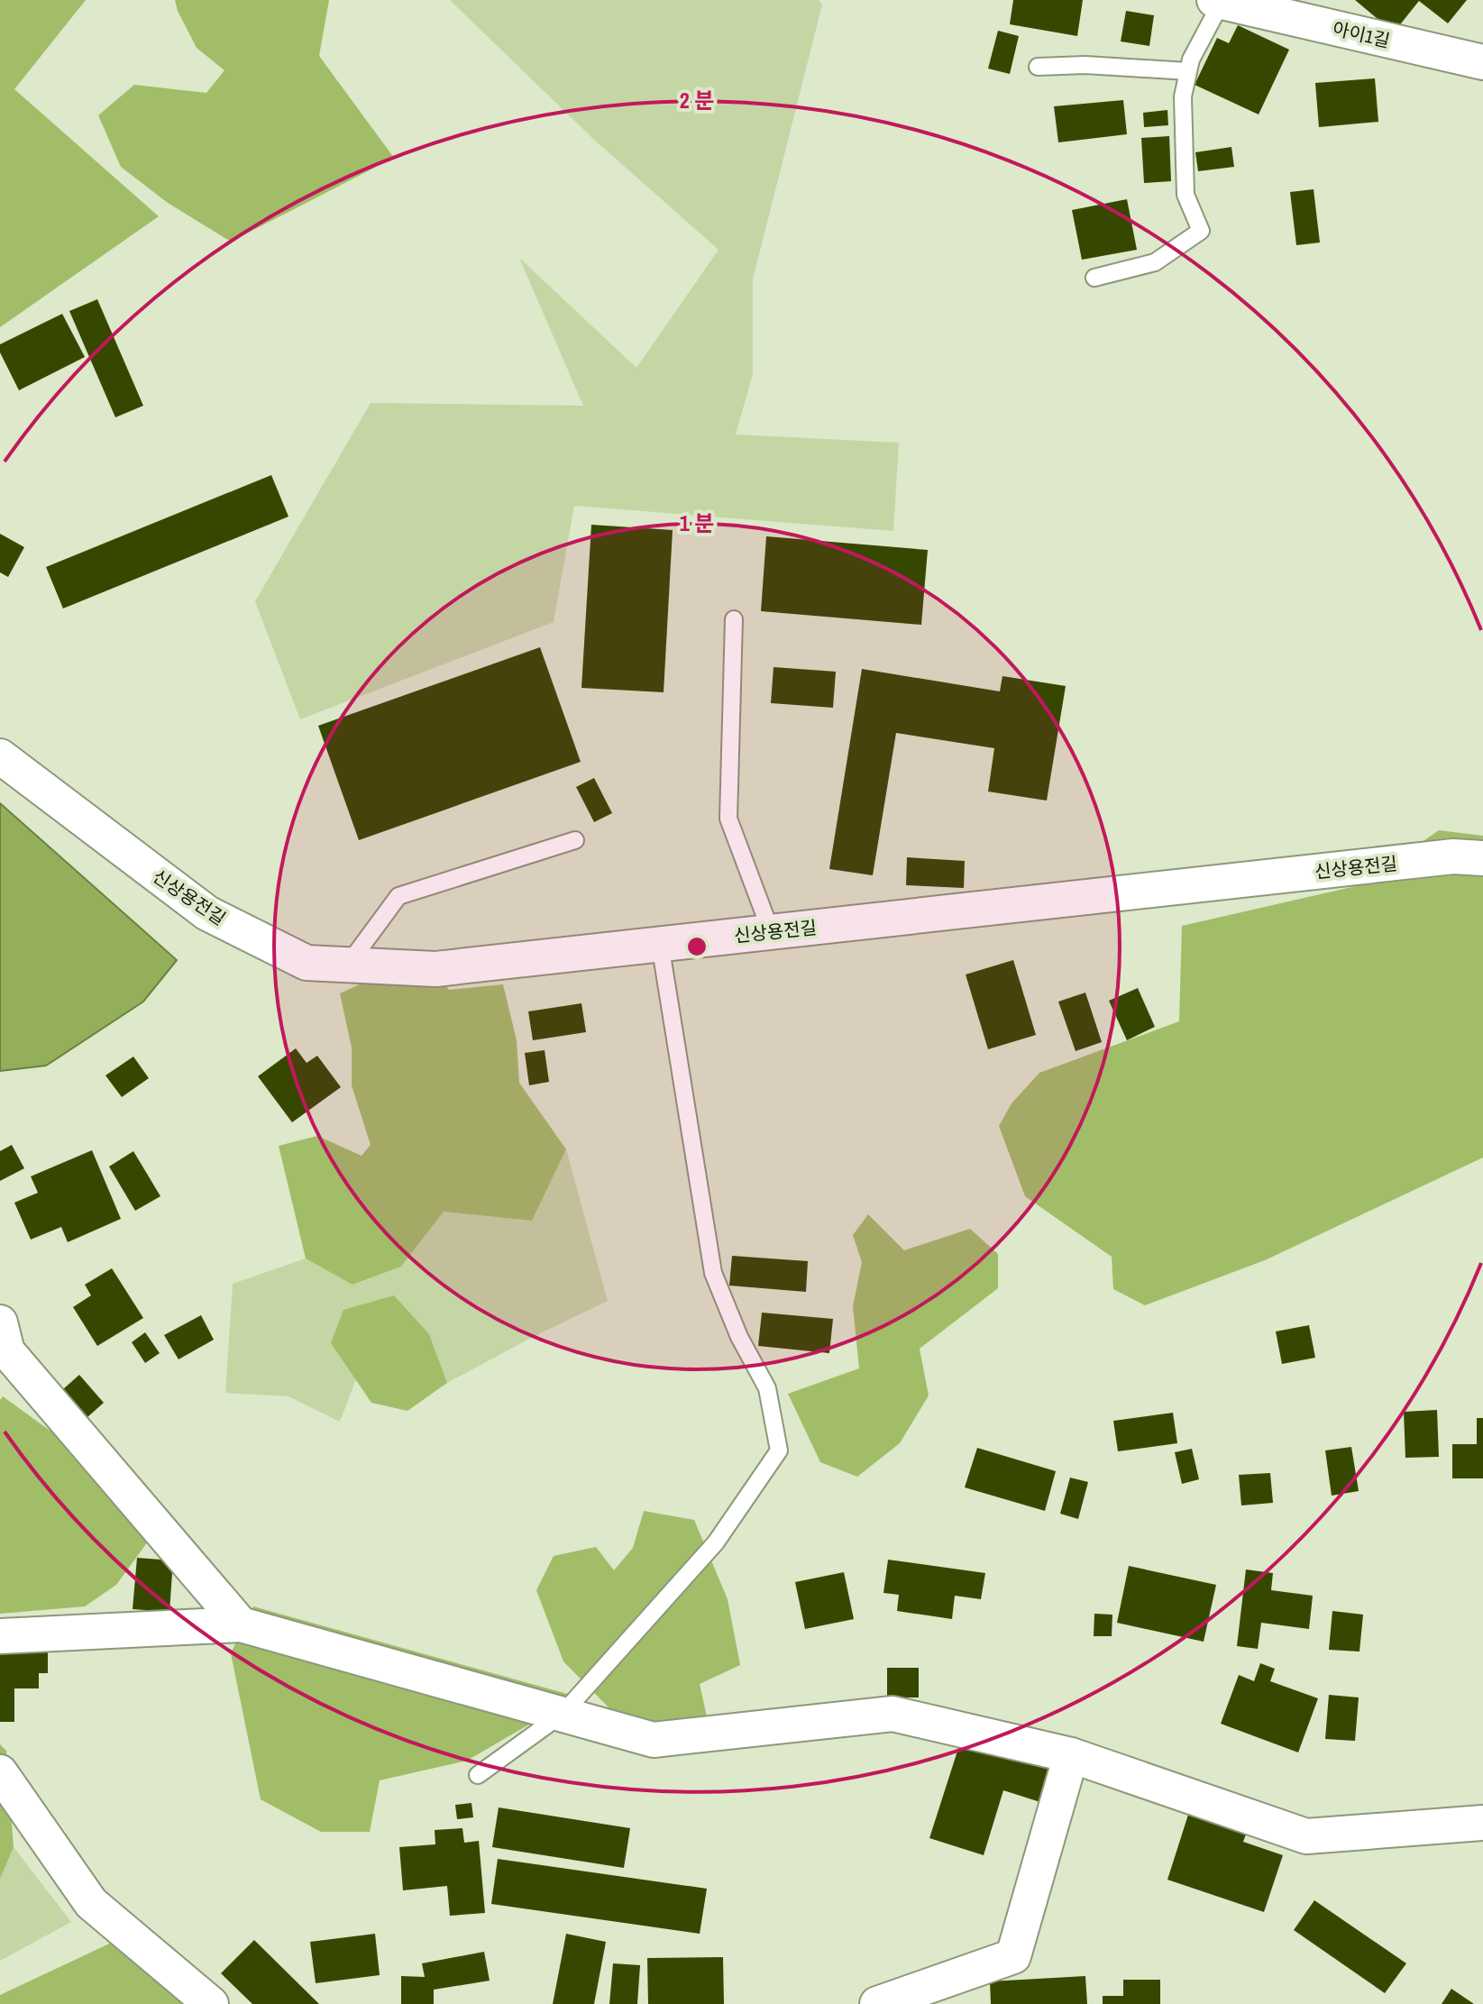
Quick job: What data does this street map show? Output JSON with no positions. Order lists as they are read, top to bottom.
{
  "streets": {
    "street": ["아이1길", "신상용전길"]
  },
  "rings": ["2 분", "1 분"]
}
